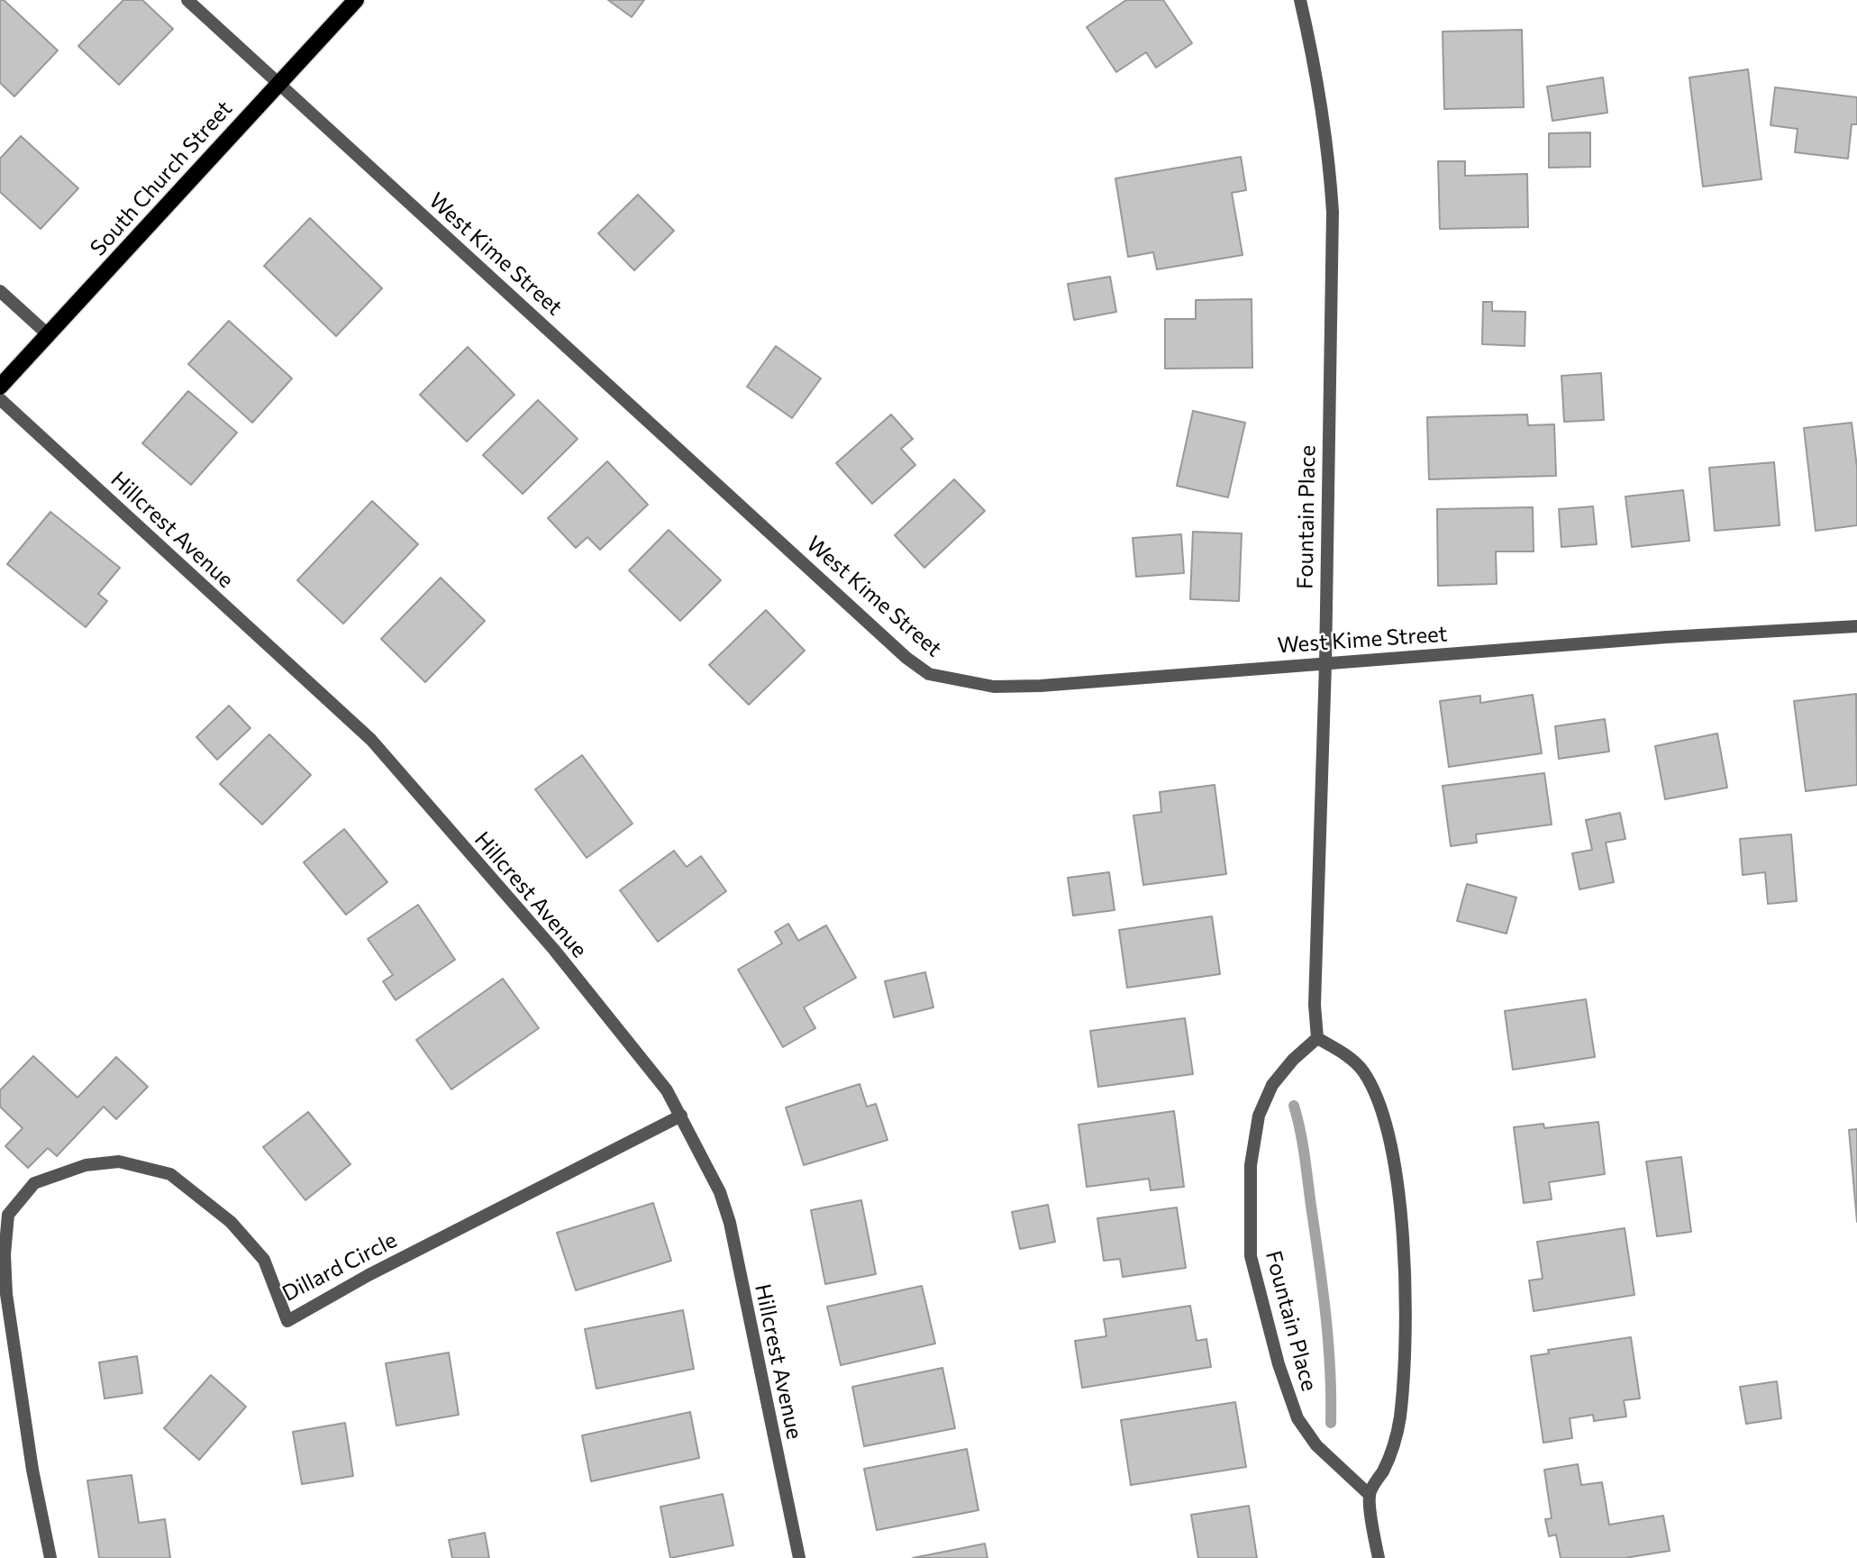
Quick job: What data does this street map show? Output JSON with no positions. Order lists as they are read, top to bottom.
{
  "streets": {
    "main road": ["South Church Street"],
    "street": [
      "West Kime Street",
      "Fountain Place",
      "Hillcrest Avenue",
      "Dillard Circle"
    ]
  },
  "crossings": [
    ["South Church Street", "West Kime Street"],
    ["West Kime Street", "Fountain Place"],
    ["Hillcrest Avenue", "Dillard Circle"]
  ]
}
